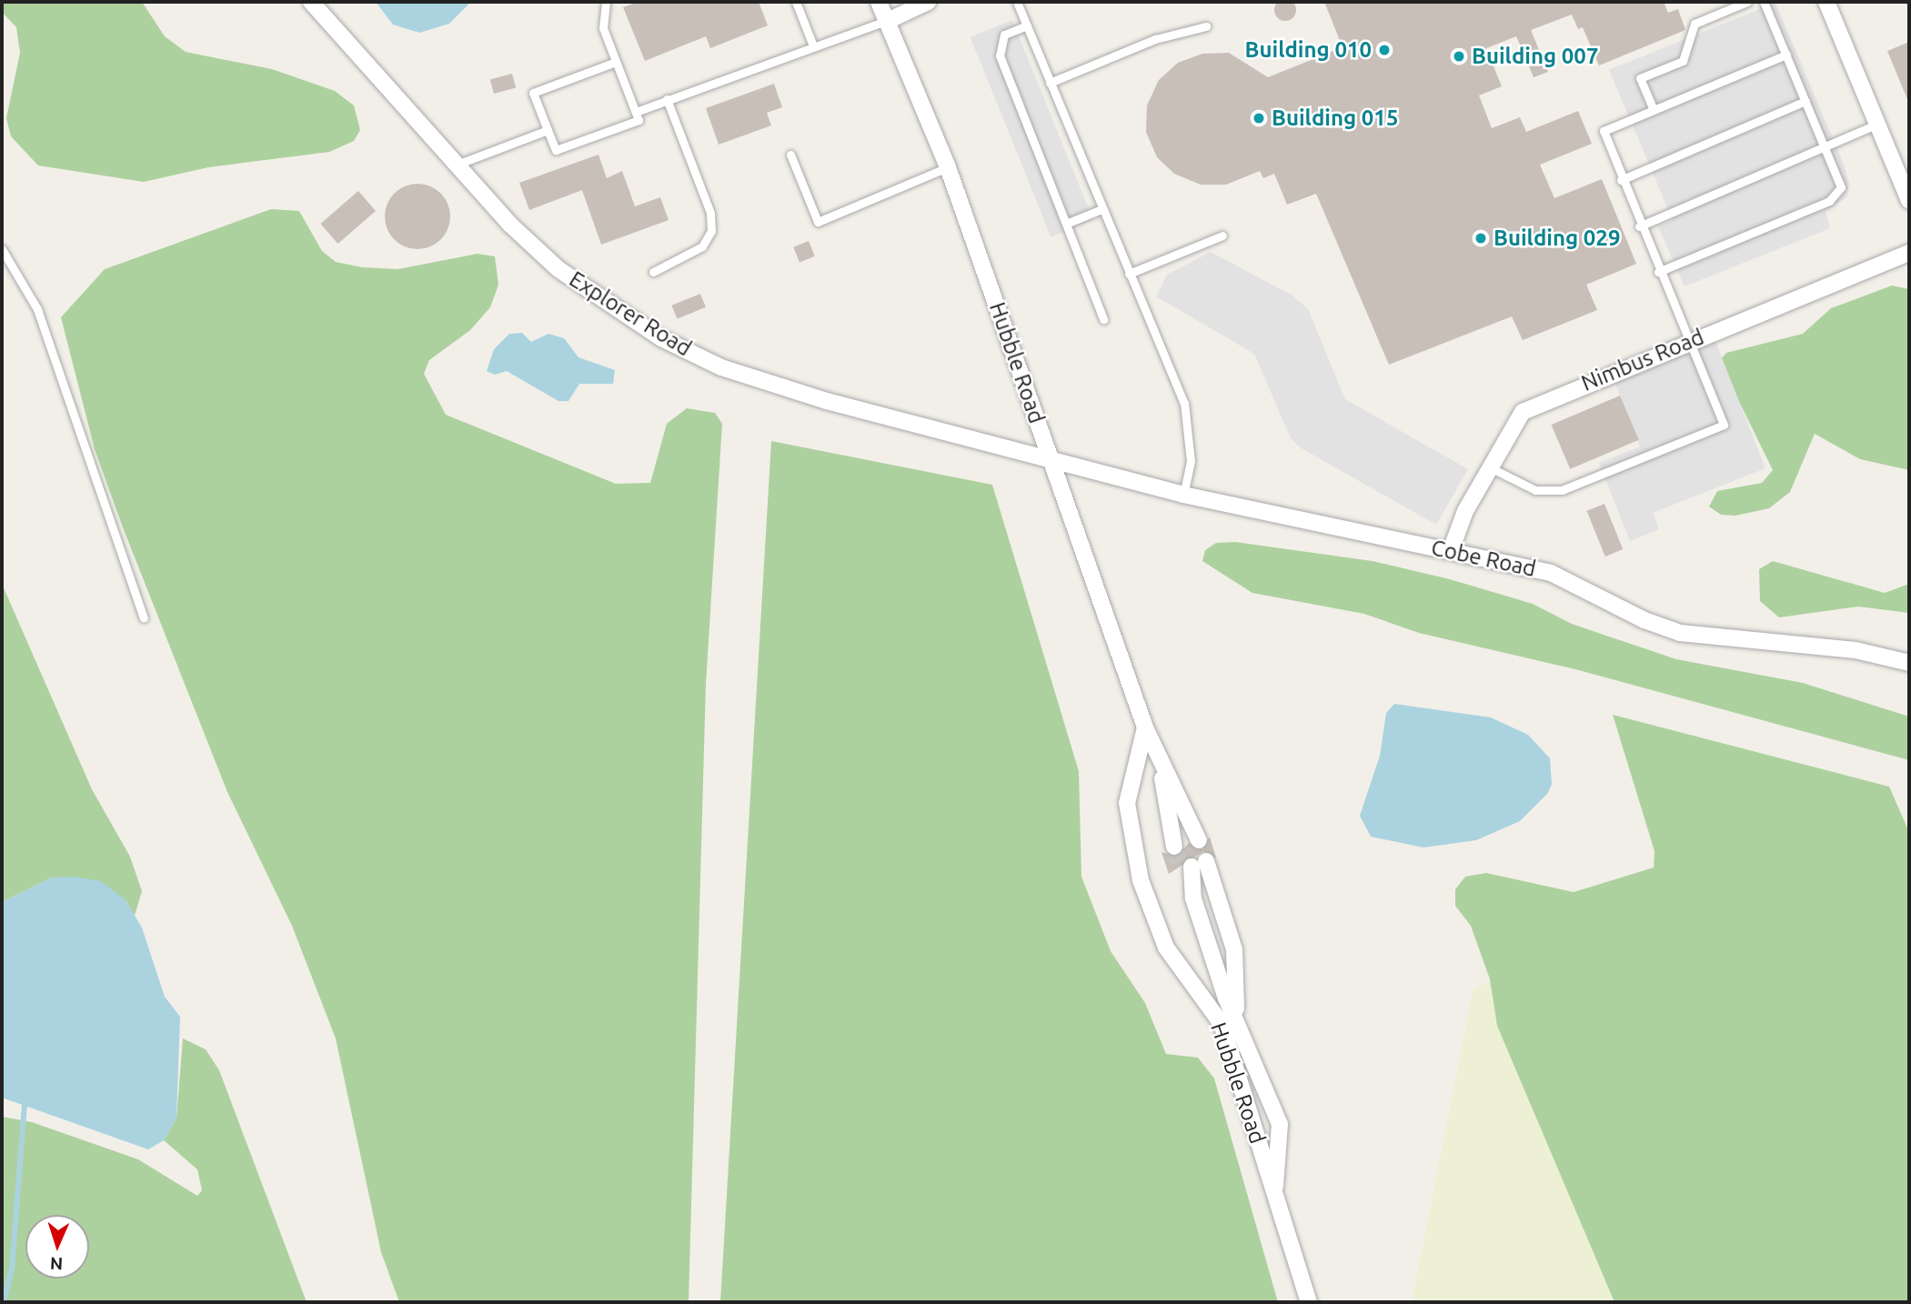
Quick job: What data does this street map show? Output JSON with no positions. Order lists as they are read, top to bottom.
{
  "streets": {
    "street": [
      "Explorer Road",
      "Nimbus Road",
      "Hubble Road",
      "Cobe Road"
    ]
  },
  "crossings": [
    ["Explorer Road", "Hubble Road"],
    ["Explorer Road", "Cobe Road"],
    ["Nimbus Road", "Cobe Road"],
    ["Hubble Road", "Cobe Road"]
  ],
  "places": [
    "Building 010",
    "Building 007",
    "Building 015",
    "Building 029"
  ],
  "north": "bottom"
}
